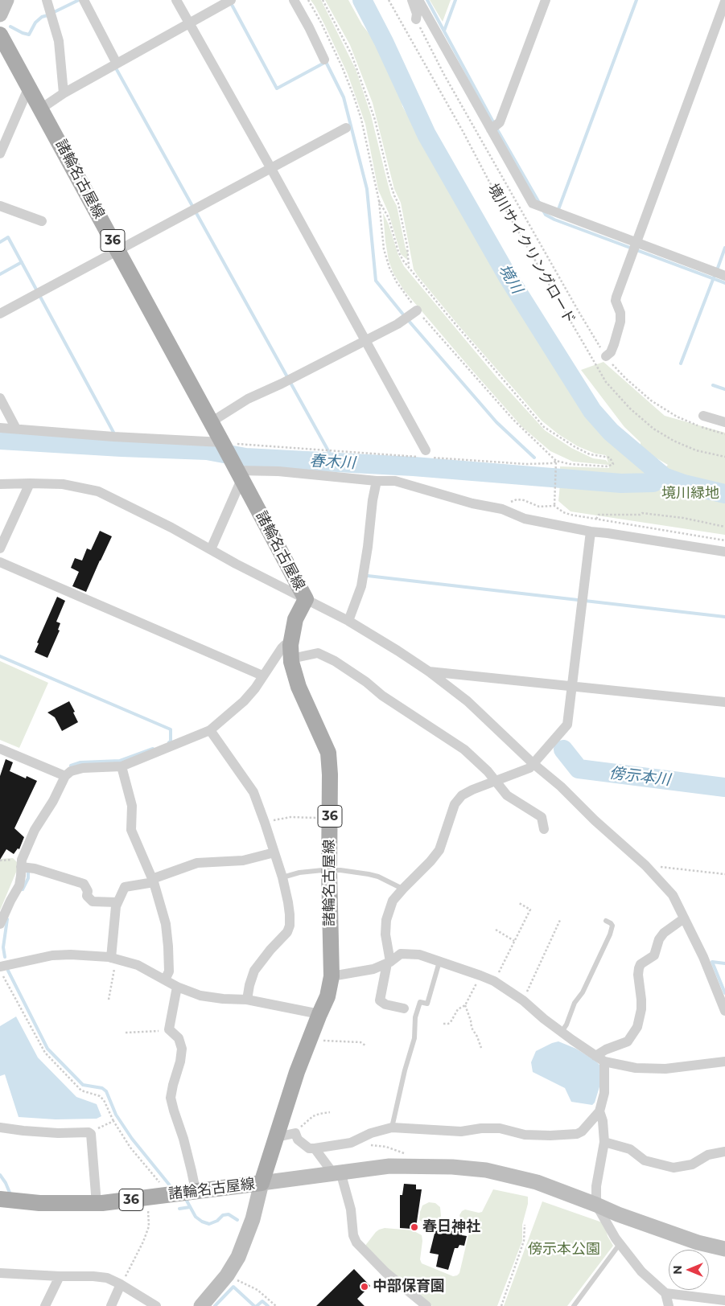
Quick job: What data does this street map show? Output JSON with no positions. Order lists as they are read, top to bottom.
{
  "streets": {
    "main road": ["諸輪名古屋線", "36"],
    "path": ["境川サイクリングロード"]
  },
  "water": ["境川", "春木川", "傍示本川"],
  "parks": ["境川緑地", "傍示本公園"],
  "places": ["春日神社", "中部保育園"],
  "north": "left"
}
